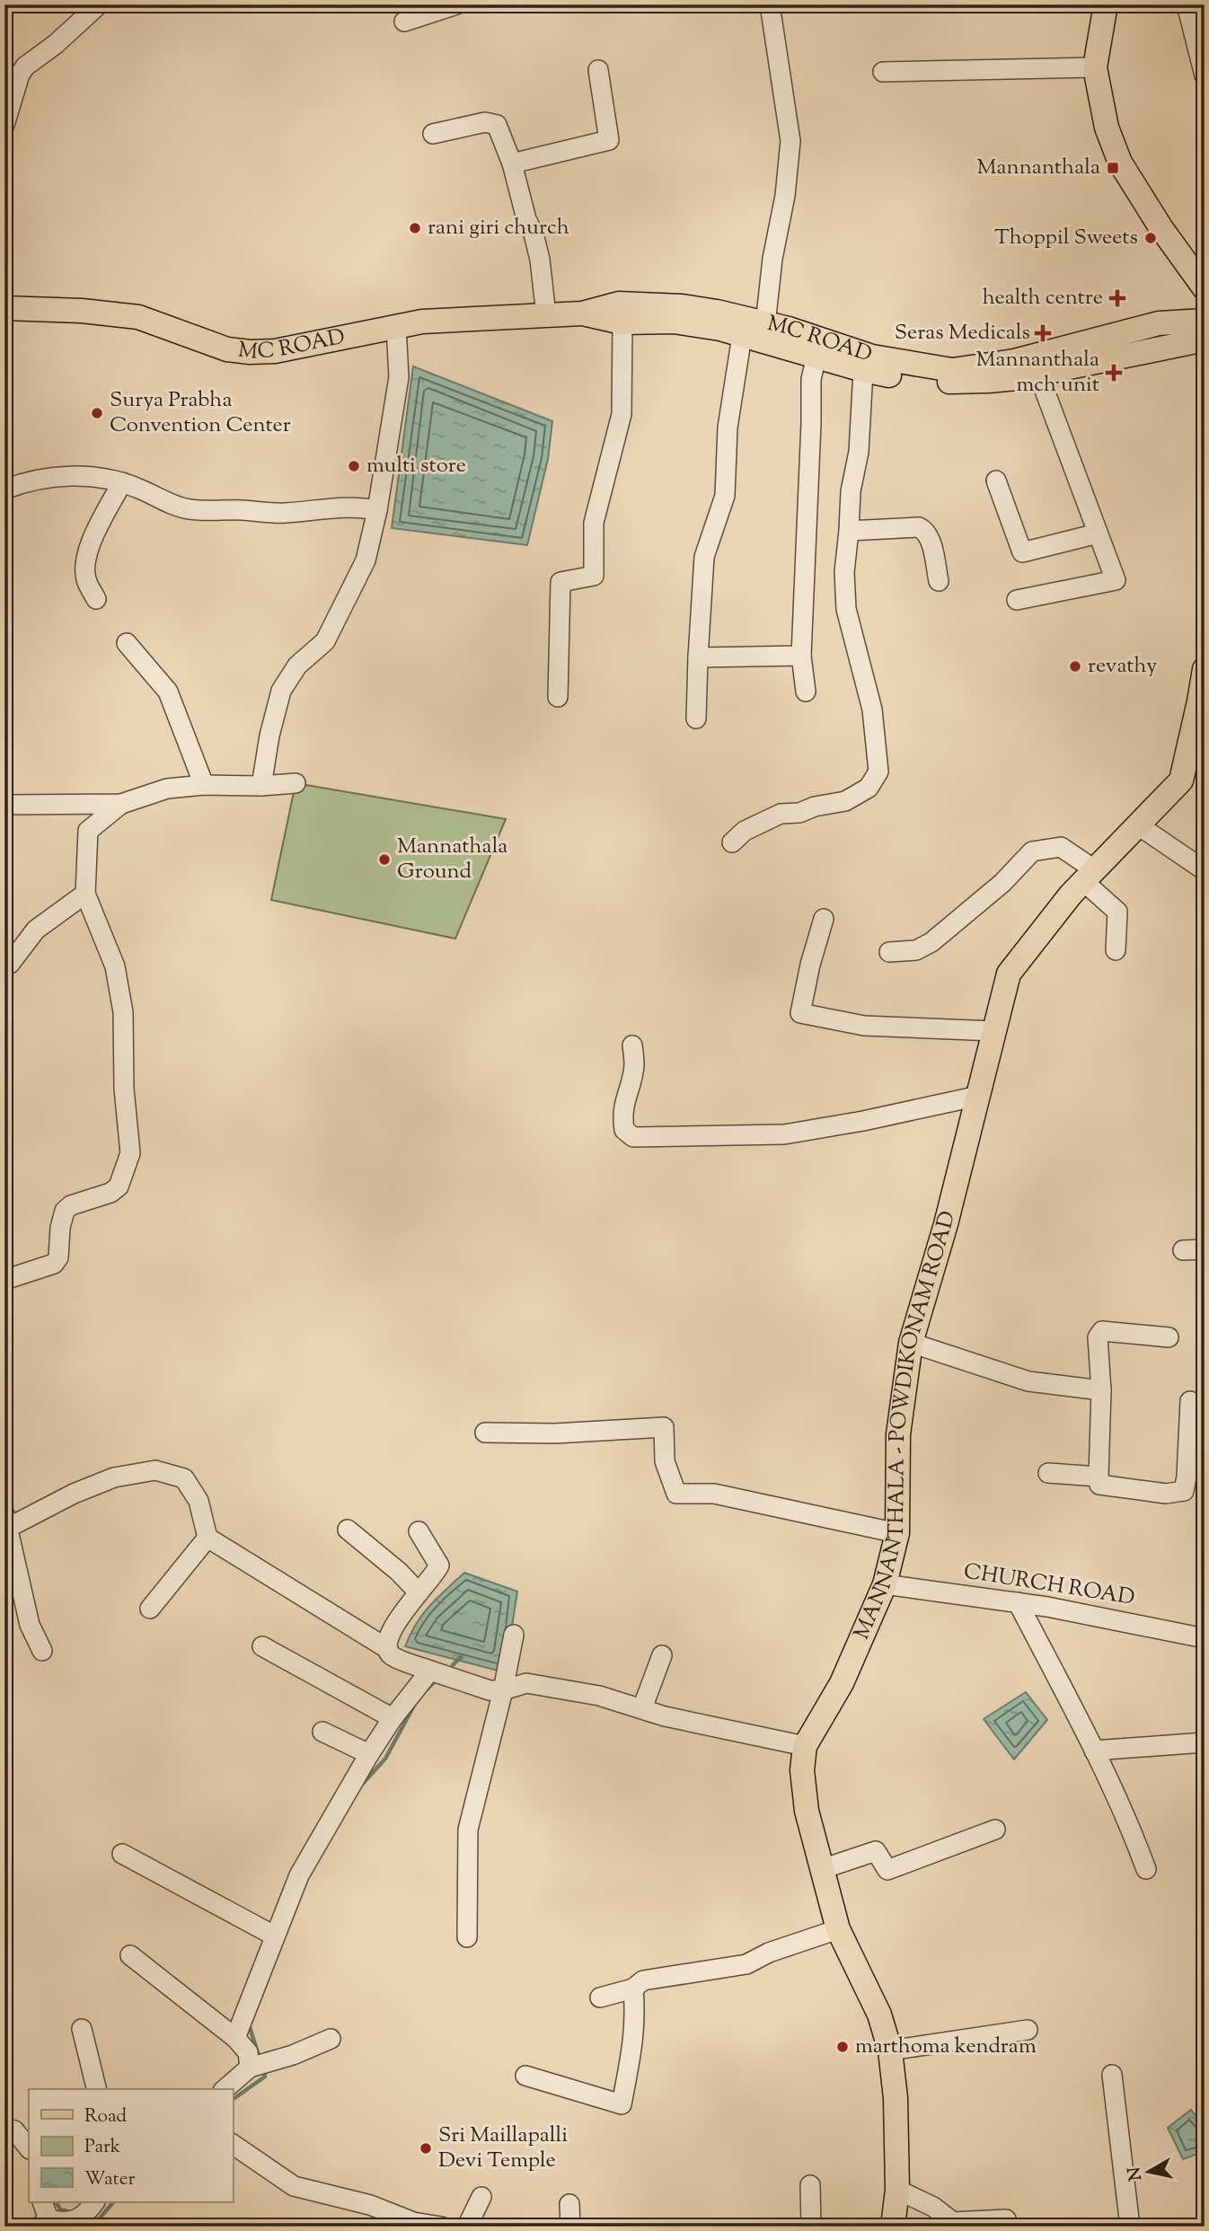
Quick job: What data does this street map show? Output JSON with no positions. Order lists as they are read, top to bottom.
{
  "streets": {
    "main road": ["MC ROAD", "MANNANTHALA - POWDIKONAM ROAD"],
    "street": ["CHURCH ROAD"]
  },
  "crossings": [
    ["MANNANTHALA - POWDIKONAM ROAD", "CHURCH ROAD"]
  ],
  "places": {
    "transit": ["Mannanthala"],
    "other": [
      "rani giri church",
      "Thoppil Sweets",
      "Surya Prabha Convention Center",
      "multi store",
      "revathy",
      "Mannathala Ground",
      "marthoma kendram",
      "Sri Maillapalli Devi Temple"
    ],
    "health": ["health centre", "Seras Medicals", "Mannanthala mch unit"]
  },
  "legend": ["Road", "Park", "Water"],
  "north": "left"
}
